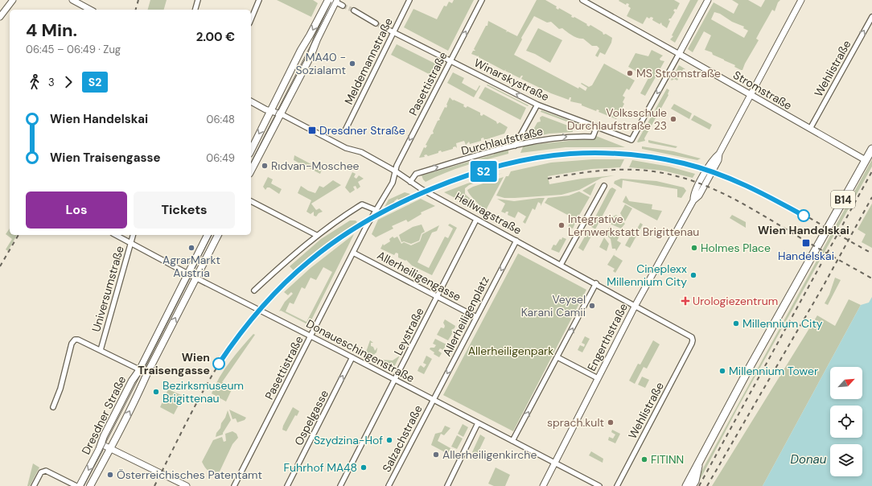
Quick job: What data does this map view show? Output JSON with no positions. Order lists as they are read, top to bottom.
{
  "streets": {
    "main road": ["B14", "Dresdner Straße"],
    "street": [
      "Meldemannstraße",
      "Wehlistraße",
      "Winarskystraße",
      "Pasettistraße",
      "Stromstraße",
      "Durchlaufstraße",
      "Hellwagstraße",
      "Allerheiligengasse",
      "Universumstraße",
      "Allerheiligenplatz",
      "Leystraße",
      "Engerthstraße",
      "Donaueschingenstraße",
      "Ospelgasse",
      "Salzachstraße"
    ]
  },
  "crossings": [
    ["Meldemannstraße", "Winarskystraße"],
    ["Wehlistraße", "Stromstraße"],
    ["Wehlistraße", "Hellwagstraße"],
    ["Winarskystraße", "Pasettistraße"],
    ["Winarskystraße", "Stromstraße"],
    ["Winarskystraße", "Durchlaufstraße"],
    ["Pasettistraße", "Hellwagstraße"],
    ["Pasettistraße", "Allerheiligengasse"],
    ["Pasettistraße", "Donaueschingenstraße"],
    ["Stromstraße", "B14"],
    ["Stromstraße", "Engerthstraße"],
    ["Durchlaufstraße", "Hellwagstraße"],
    ["Hellwagstraße", "Allerheiligenplatz"],
    ["Hellwagstraße", "Leystraße"],
    ["Hellwagstraße", "Engerthstraße"],
    ["Allerheiligengasse", "Allerheiligenplatz"],
    ["Allerheiligengasse", "Leystraße"],
    ["Universumstraße", "Donaueschingenstraße"],
    ["Allerheiligenplatz", "Donaueschingenstraße"],
    ["Allerheiligenplatz", "Salzachstraße"],
    ["Leystraße", "Donaueschingenstraße"],
    ["Engerthstraße", "Donaueschingenstraße"],
    ["Donaueschingenstraße", "Dresdner Straße"],
    ["Donaueschingenstraße", "Ospelgasse"],
    ["Donaueschingenstraße", "Salzachstraße"]
  ],
  "one_way": [
    "Wehlistraße",
    "Durchlaufstraße",
    "Allerheiligenplatz",
    "Ospelgasse"
  ],
  "water": ["Donau"],
  "parks": ["Allerheiligenpark"],
  "places": {
    "other": [
      "MA40 - Sozialamt",
      "MS Stromstraße",
      "Volksschule Durchlaufstraße 23",
      "Rıdvan-Moschee",
      "Wien Handelskai",
      "Integrative Lernwerkstatt Brigittenau",
      "AgrarMarkt Austria",
      "Holmes Place",
      "Cineplexx Millennium City",
      "Veysel Karani Camii",
      "Millennium City",
      "Wien Traisengasse",
      "Millennium Tower",
      "Bezirksmuseum Brigittenau",
      "sprach.kult",
      "Szydzina-Hof",
      "Allerheiligenkirche",
      "FITINN",
      "Fuhrhof MA48",
      "Österreichisches Patentamt"
    ],
    "transit": ["Dresdner Straße", "Handelskai"],
    "health": ["Urologiezentrum"]
  },
  "north": "top right",
  "page": {
    "on_map": "S2",
    "heading": ["4 Min.", "06:45 – 06:49 · Zug", "2.00 €"],
    "legs": ["3", "S2"],
    "list": [
      {
        "name": "Wien Handelskai",
        "value": "06:48"
      },
      {
        "name": "Wien Traisengasse",
        "value": "06:49"
      }
    ],
    "buttons": ["Los", "Tickets"]
  }
}
